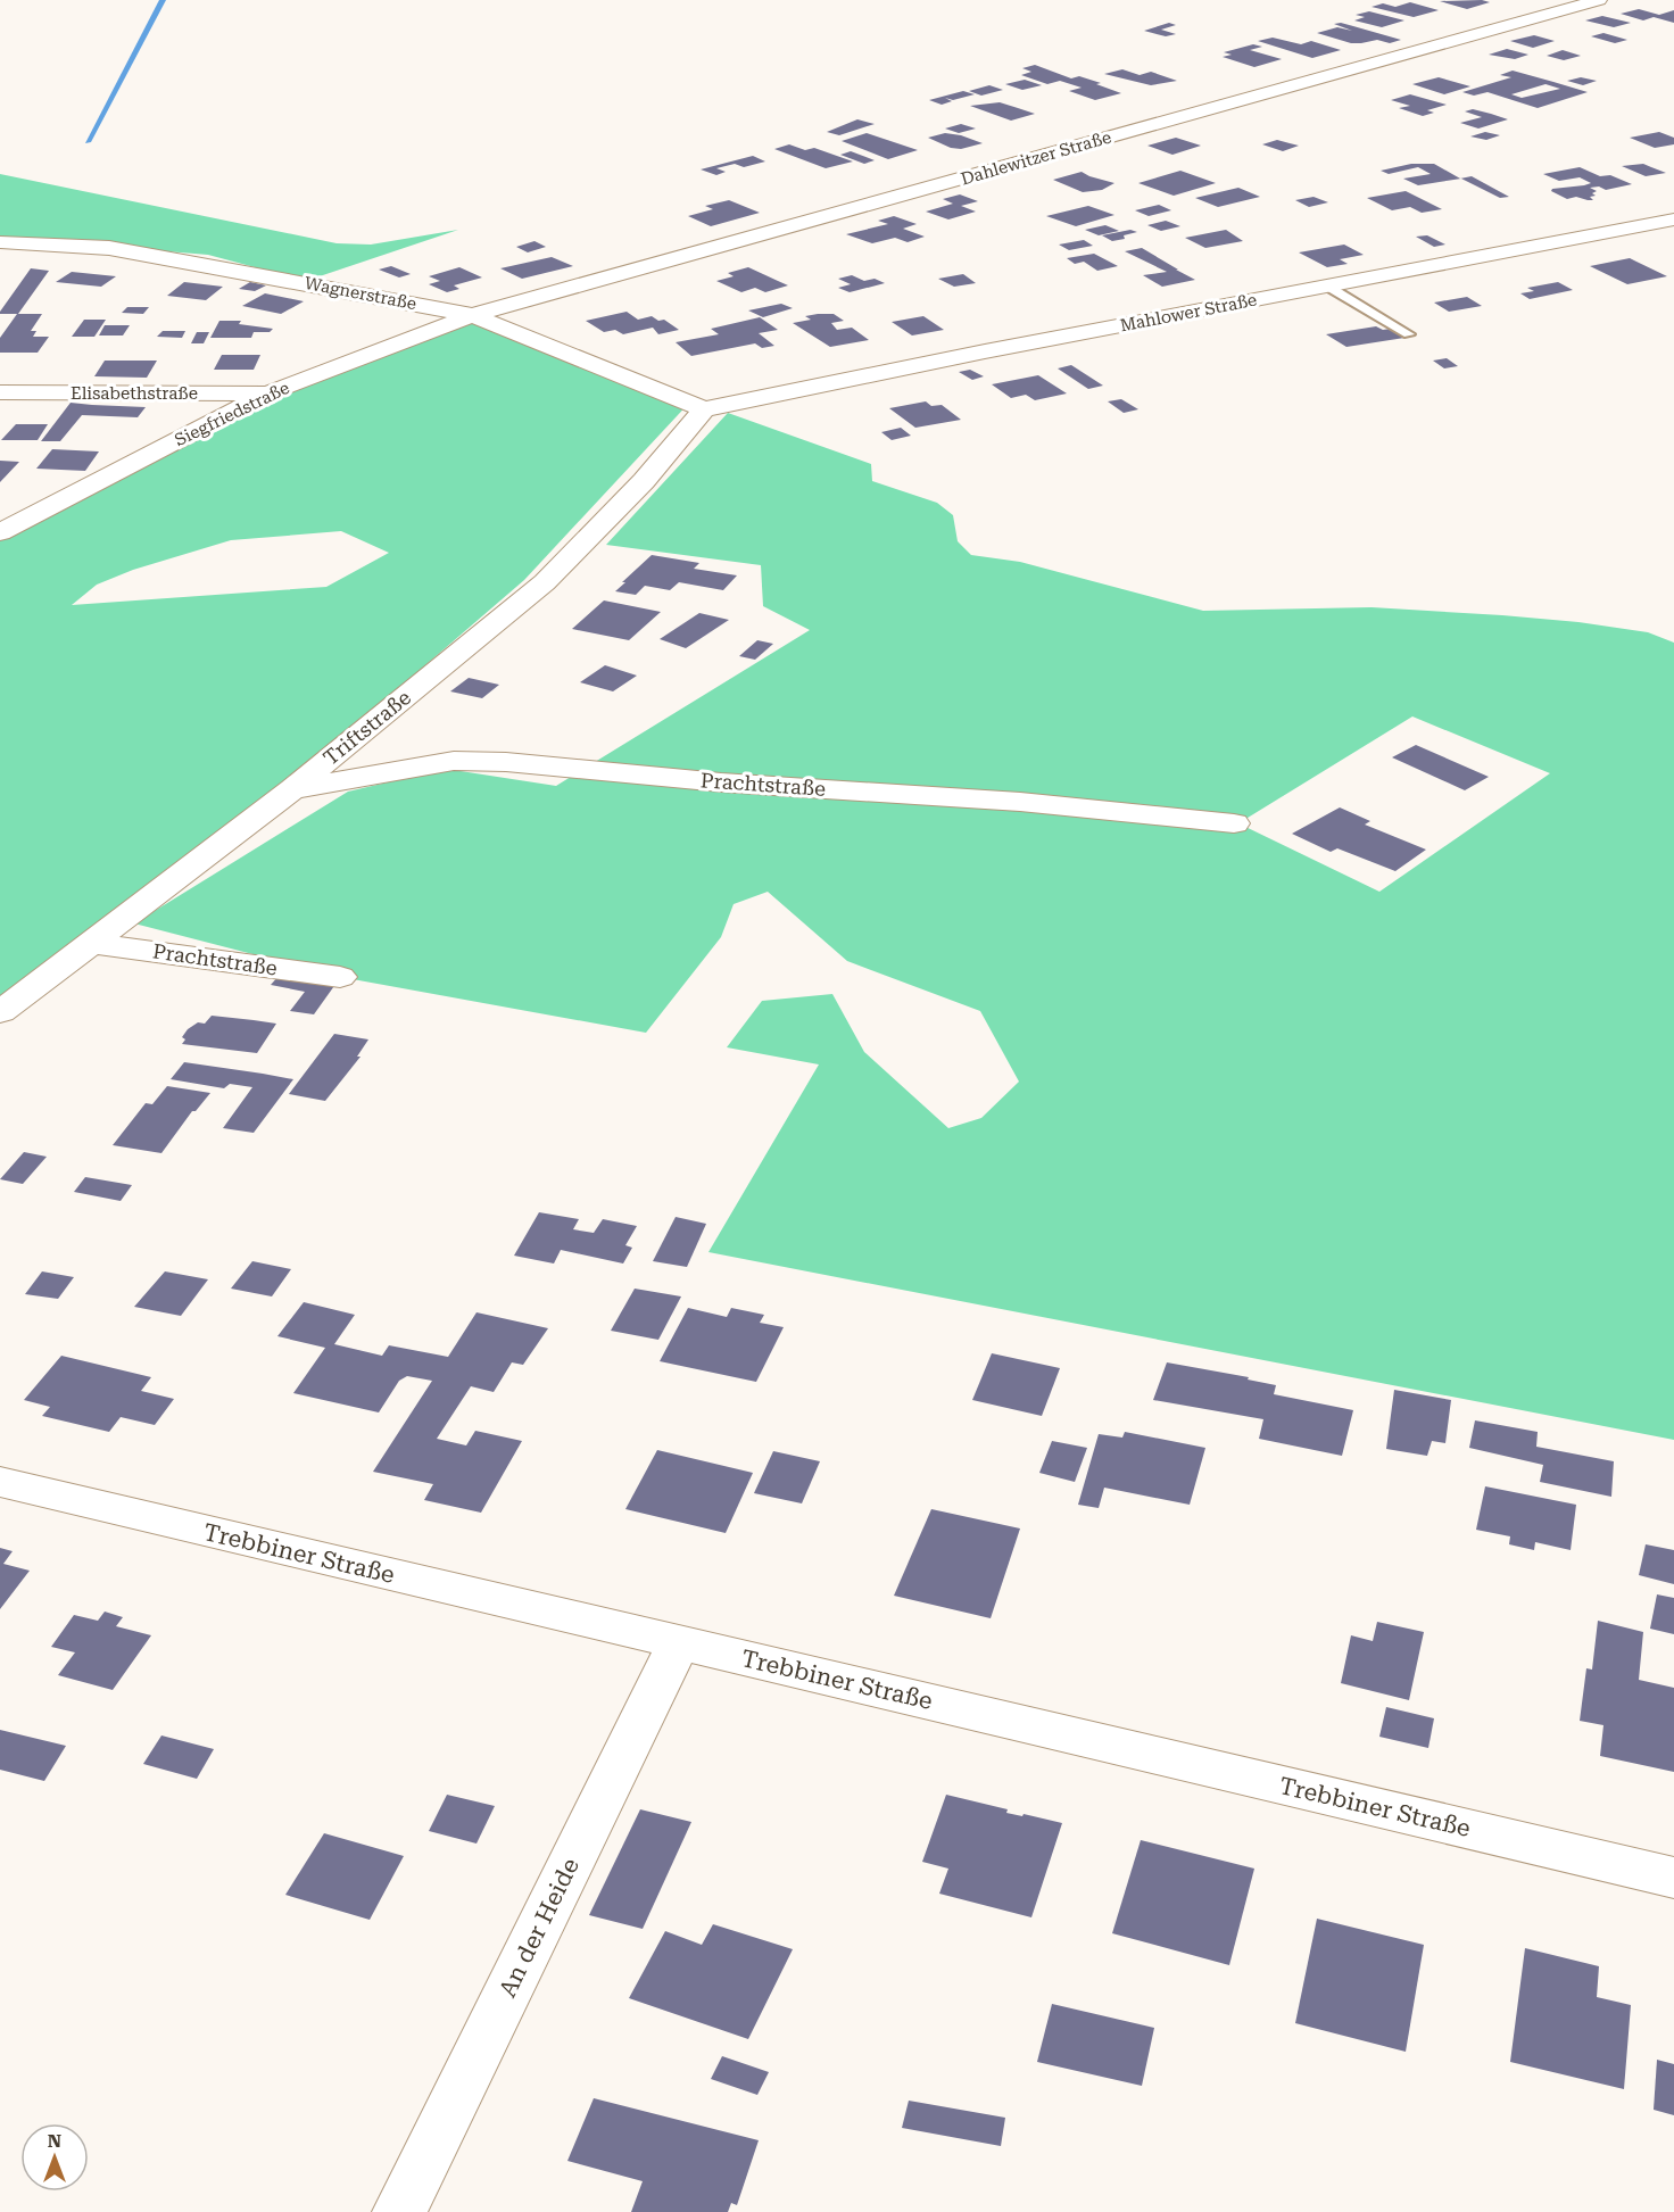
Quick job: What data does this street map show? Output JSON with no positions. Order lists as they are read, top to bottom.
{
  "streets": {
    "street": [
      "Dahlewitzer Straße",
      "Wagnerstraße",
      "Mahlower Straße",
      "Elisabethstraße",
      "Siegfriedstraße",
      "Triftstraße",
      "Prachtstraße",
      "Trebbiner Straße",
      "An der Heide"
    ]
  },
  "crossings": [
    ["Dahlewitzer Straße", "Wagnerstraße"],
    ["Dahlewitzer Straße", "Siegfriedstraße"],
    ["Wagnerstraße", "Mahlower Straße"],
    ["Wagnerstraße", "Siegfriedstraße"],
    ["Wagnerstraße", "Triftstraße"],
    ["Mahlower Straße", "Triftstraße"],
    ["Elisabethstraße", "Siegfriedstraße"],
    ["Triftstraße", "Prachtstraße"],
    ["Trebbiner Straße", "An der Heide"]
  ],
  "north": "top"
}
